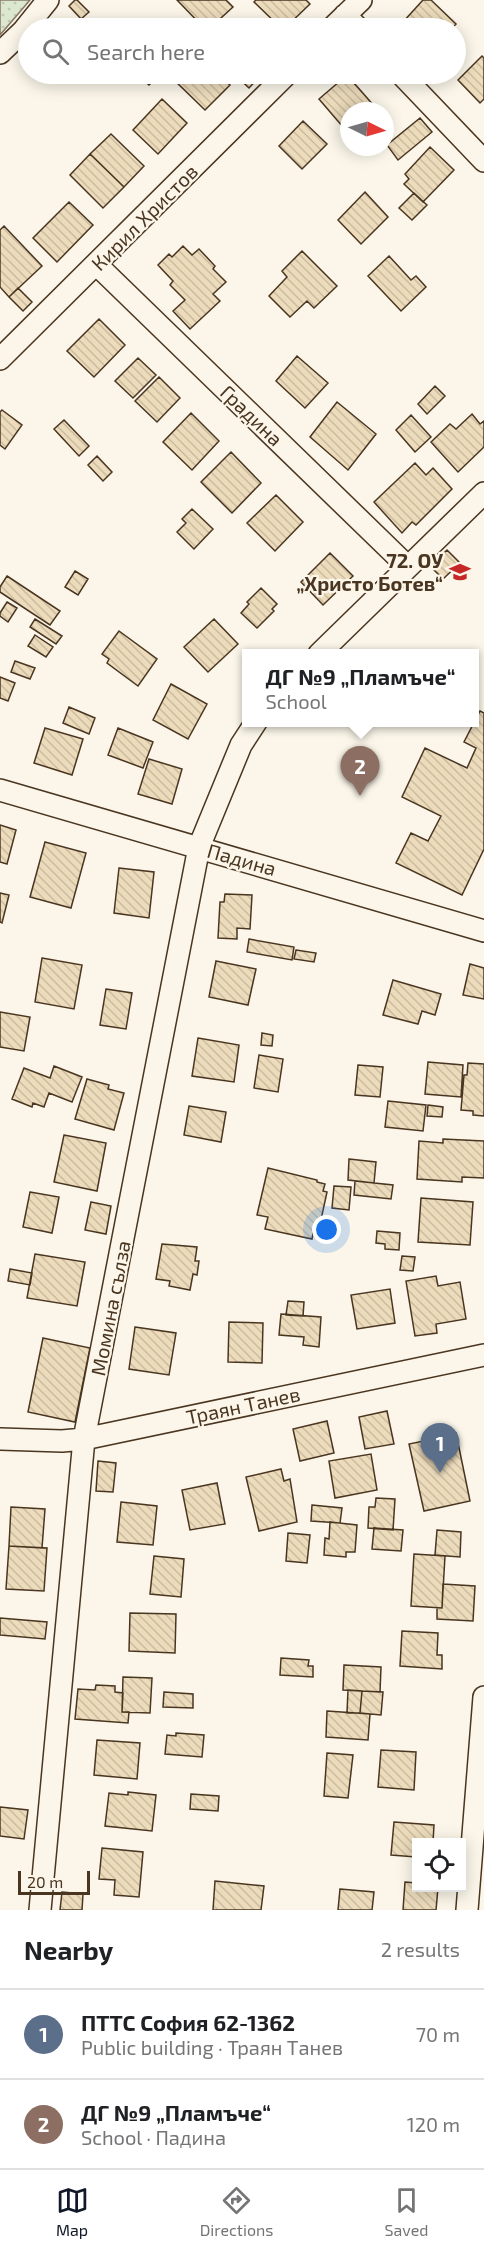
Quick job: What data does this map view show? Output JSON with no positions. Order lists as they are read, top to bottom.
{
  "streets": {
    "street": [
      "Кирил Христов",
      "Градина",
      "Падина",
      "Момина сълза",
      "Траян Танев"
    ]
  },
  "crossings": [
    ["Кирил Христов", "Градина"],
    ["Падина", "Момина сълза"],
    ["Момина сълза", "Траян Танев"]
  ],
  "places": {
    "school or university": ["72. ОУ „Христо Ботев“"]
  },
  "scale_bar": "20 m",
  "north": "right",
  "page": {
    "search": "Search here",
    "popup": ["ДГ №9 „Пламъче“", "School"],
    "pins": ["2", "1"],
    "scale": "20 m",
    "heading": ["Nearby", "2 results"],
    "list": [
      {
        "mark": "1",
        "name": "ПТТС София 62-1362",
        "note": "Public building · Траян Танев",
        "value": "70 m"
      },
      {
        "mark": "2",
        "name": "ДГ №9 „Пламъче“",
        "note": "School · Падина",
        "value": "120 m"
      }
    ],
    "nav": ["Map", "Directions", "Saved"]
  }
}
